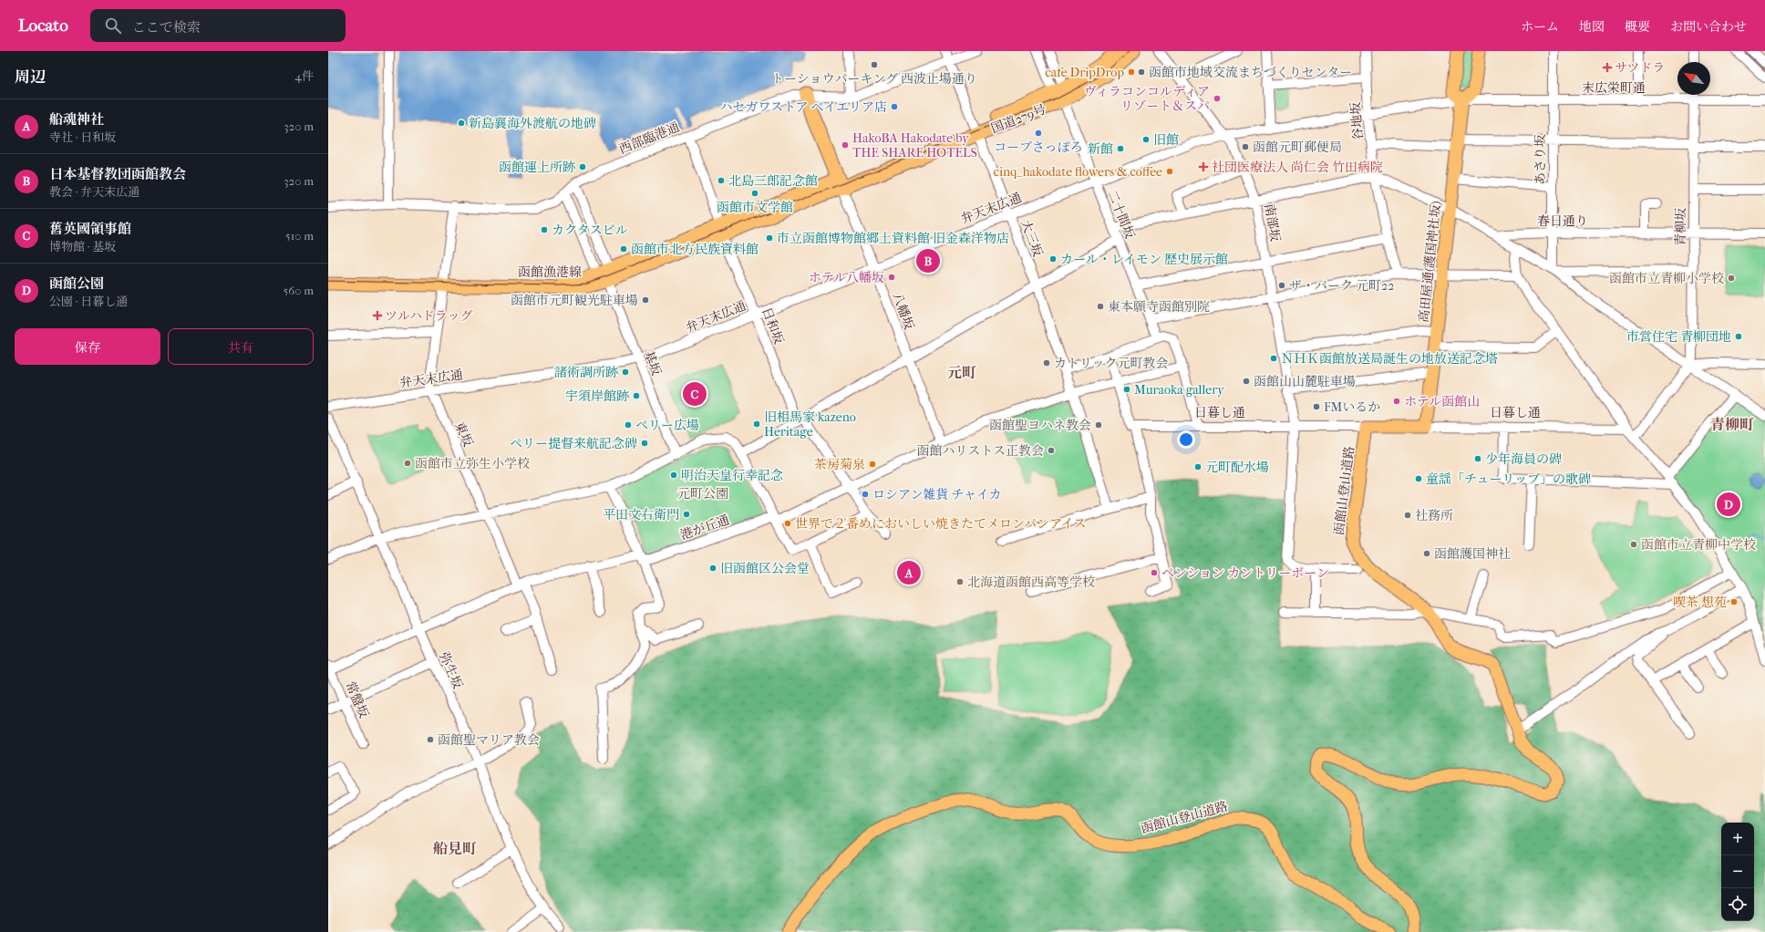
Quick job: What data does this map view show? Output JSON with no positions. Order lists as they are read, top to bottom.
{
  "streets": {
    "highway": ["国道279号"],
    "main road": [
      "高田屋通(護国神社坂)",
      "函館漁港線",
      "日暮し通",
      "函館山登山道路"
    ],
    "street": [
      "末広栄町通",
      "谷地坂",
      "西部臨港通",
      "あさり坂",
      "弁天末広通",
      "二十間坂",
      "春日通り",
      "南部坂",
      "青柳坂",
      "大三坂",
      "八幡坂",
      "日和坂",
      "基坂",
      "東坂",
      "港が丘通",
      "弥生坂",
      "常盤坂"
    ]
  },
  "crossings": [
    ["末広栄町通", "谷地坂"],
    ["末広栄町通", "あさり坂"],
    ["末広栄町通", "弁天末広通"],
    ["末広栄町通", "青柳坂"],
    ["末広栄町通", "高田屋通(護国神社坂)"],
    ["国道279号", "二十間坂"],
    ["国道279号", "大三坂"],
    ["国道279号", "函館漁港線"],
    ["国道279号", "八幡坂"],
    ["西部臨港通", "大三坂"],
    ["西部臨港通", "日和坂"],
    ["西部臨港通", "基坂"],
    ["西部臨港通", "東坂"],
    ["あさり坂", "春日通り"],
    ["弁天末広通", "二十間坂"],
    ["弁天末広通", "南部坂"],
    ["弁天末広通", "大三坂"],
    ["弁天末広通", "八幡坂"],
    ["弁天末広通", "日和坂"],
    ["弁天末広通", "基坂"],
    ["弁天末広通", "東坂"],
    ["春日通り", "青柳坂"],
    ["南部坂", "日暮し通"],
    ["大三坂", "港が丘通"],
    ["高田屋通(護国神社坂)", "日暮し通"],
    ["函館漁港線", "八幡坂"],
    ["函館漁港線", "日和坂"],
    ["函館漁港線", "基坂"],
    ["函館漁港線", "東坂"],
    ["八幡坂", "港が丘通"],
    ["日和坂", "港が丘通"],
    ["日暮し通", "函館山登山道路"],
    ["東坂", "港が丘通"],
    ["港が丘通", "弥生坂"],
    ["港が丘通", "常盤坂"]
  ],
  "districts": ["元町", "青柳町", "船見町"],
  "parks": ["元町公園"],
  "places": {
    "other": [
      "トーショウパーキング 西波止場通り",
      "cafe DripDrop",
      "函館市地域交流まちづくりセンター",
      "ヴィラコンコルディア リゾート＆スパ",
      "ハセガワストア べイエリア店",
      "新島襄海外渡航の地碑",
      "コープさっぽろ",
      "旧館",
      "HakoBA Hakodate by THE SHARE HOTELS",
      "函館元町郵便局",
      "新館",
      "函館運上所跡",
      "cinq_hakodate flowers & coffee",
      "北島三郎記念館",
      "函館市文学館",
      "カクタスビル",
      "市立函館博物館郷土資料館 旧金森洋物店",
      "函館市北方民族資料館",
      "カール・レイモン 歴史展示館",
      "ホテル八幡坂",
      "函館市立青柳小学校",
      "ザ・パーク 元町22",
      "函館市元町観光駐車場",
      "東本願寺函館別院",
      "市営住宅 青柳団地",
      "ＮＨＫ函館放送局誕生の地放送記念塔",
      "カトリック元町教会",
      "諸術調所跡",
      "函館山山麓駐車場",
      "Muraoka gallery",
      "宇須岸館跡",
      "ホテル函館山",
      "FMいるか",
      "旧相馬家 kazeno Heritage",
      "ペリー広場",
      "函館聖ヨハネ教会",
      "ペリー提督来航記念碑",
      "函館ハリストス正教会",
      "少年海員の碑",
      "函館市立弥生小学校",
      "茶房菊泉",
      "元町配水場",
      "明治天皇行幸記念",
      "童謡「チューリップ」の歌碑",
      "ロシアン雑貨 チャイカ",
      "平田文右衛門",
      "社務所",
      "世界で２番めにおいしい焼きたてメロンパンアイス",
      "函館市立青柳中学校",
      "函館護国神社",
      "旧函館区公会堂",
      "ペンション カントリーボーン",
      "北海道函館西高等学校",
      "喫茶 想苑",
      "函館聖マリア教会"
    ],
    "health": ["サツドラ", "社団医療法人 尚仁会 竹田病院", "ツルハドラッグ"]
  },
  "north": "top left",
  "page": {
    "header": "Locato",
    "search": "ここで検索",
    "nav": [
      "ホーム",
      "地図",
      "概要",
      "お問い合わせ"
    ],
    "heading": ["周辺", "4件"],
    "list": [
      {
        "mark": "A",
        "name": "船魂神社",
        "note": "寺社 · 日和坂",
        "value": "320 m"
      },
      {
        "mark": "B",
        "name": "日本基督教団函館教会",
        "note": "教会 · 弁天末広通",
        "value": "320 m"
      },
      {
        "mark": "C",
        "name": "舊英國領事館",
        "note": "博物館 · 基坂",
        "value": "510 m"
      },
      {
        "mark": "D",
        "name": "函館公園",
        "note": "公園 · 日暮し通",
        "value": "560 m"
      }
    ],
    "pins": [
      "B",
      "C",
      "D",
      "A"
    ],
    "buttons": ["保存", "共有"],
    "map_buttons": ["+", "−"]
  }
}
